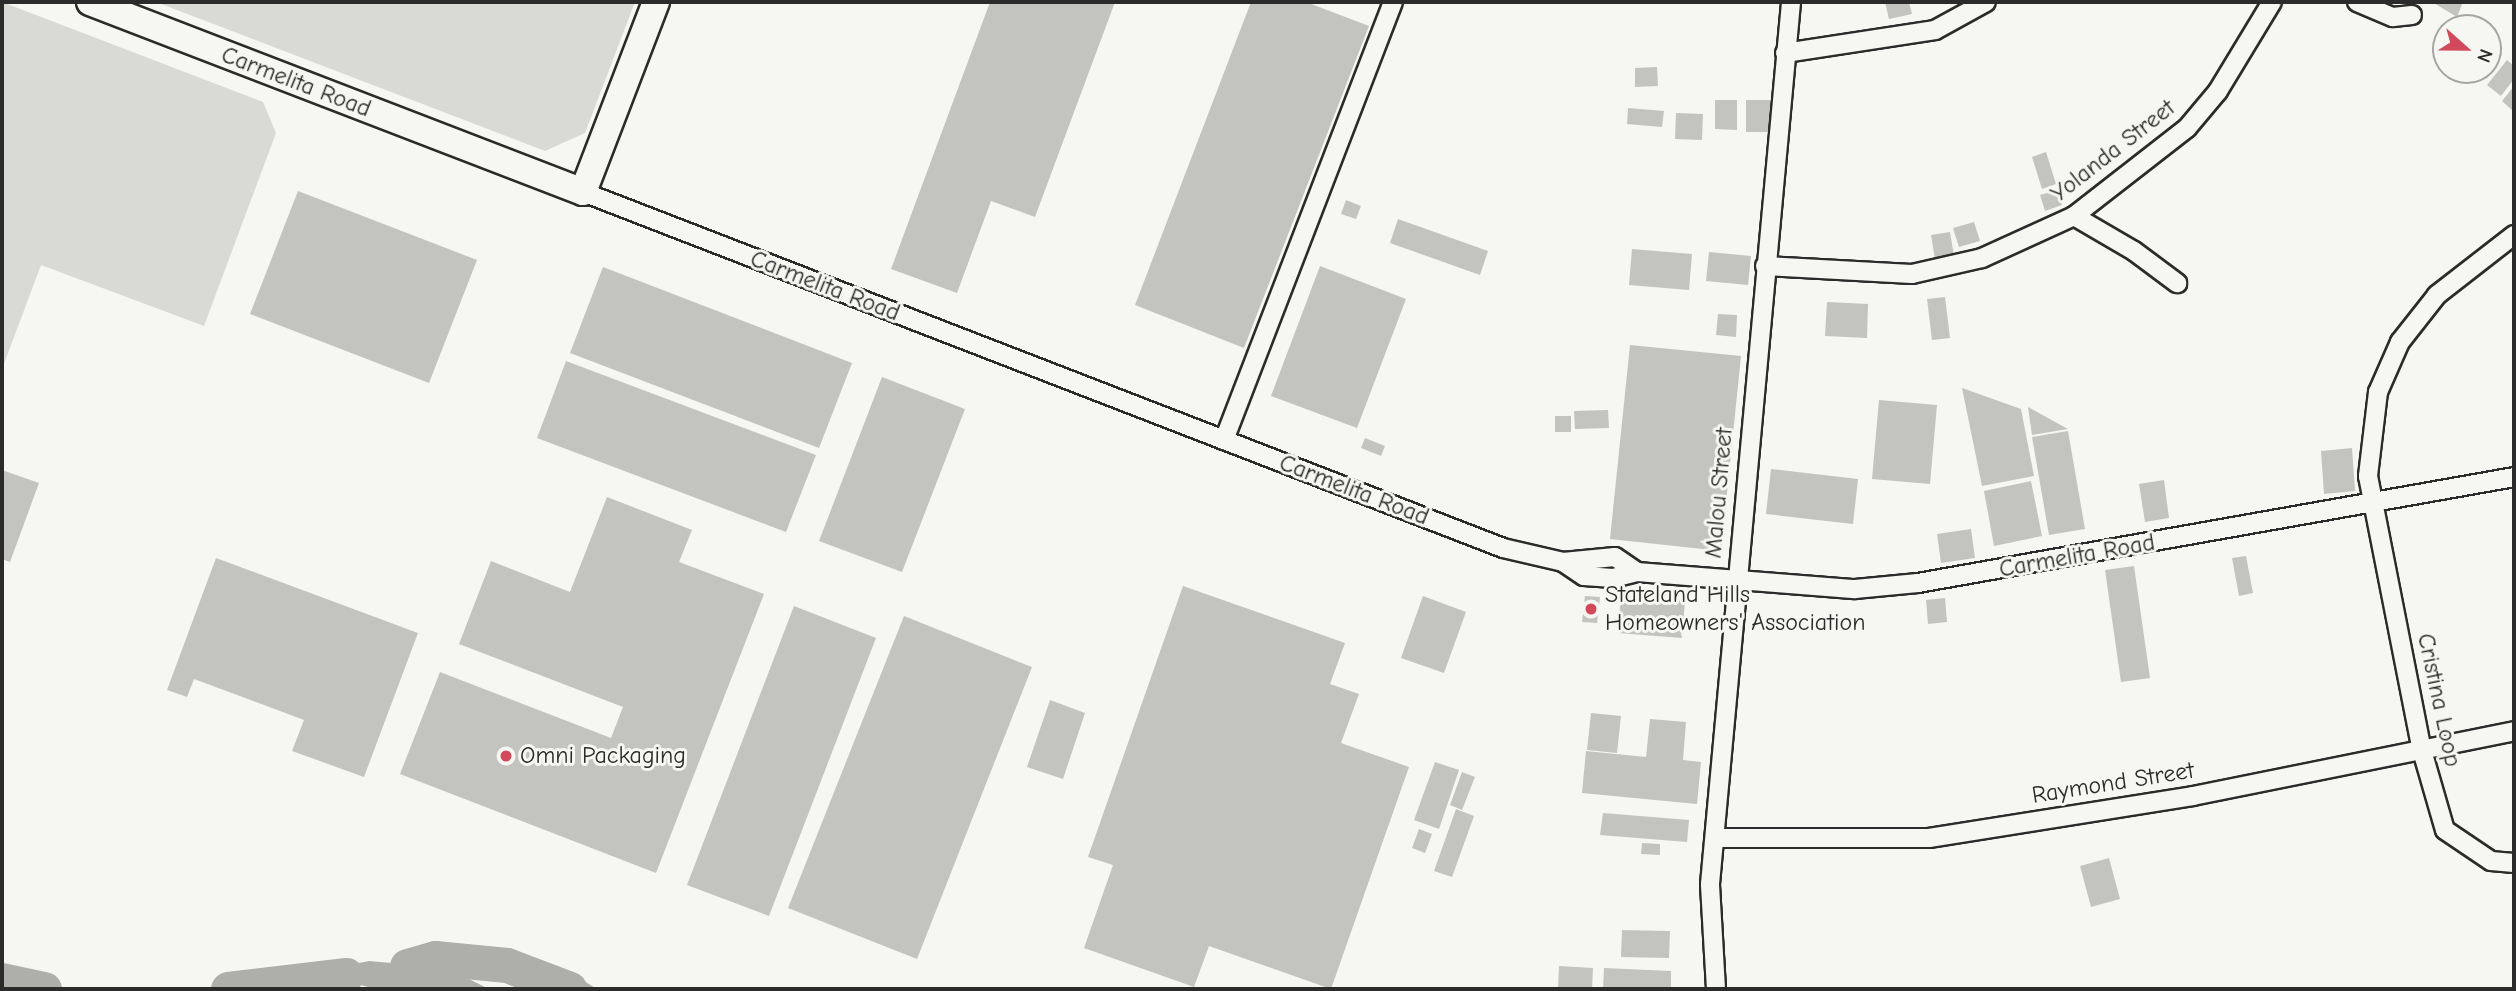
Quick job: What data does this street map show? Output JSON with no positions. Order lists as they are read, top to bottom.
{
  "streets": {
    "street": [
      "Carmelita Road",
      "Yolanda Street",
      "Malou Street",
      "Cristina Loop",
      "Raymond Street"
    ]
  },
  "crossings": [
    ["Carmelita Road", "Malou Street"],
    ["Carmelita Road", "Cristina Loop"],
    ["Yolanda Street", "Malou Street"],
    ["Malou Street", "Raymond Street"],
    ["Cristina Loop", "Raymond Street"]
  ],
  "places": ["Stateland Hills Homeowners' Association", "Omni Packaging"],
  "north": "right"
}
